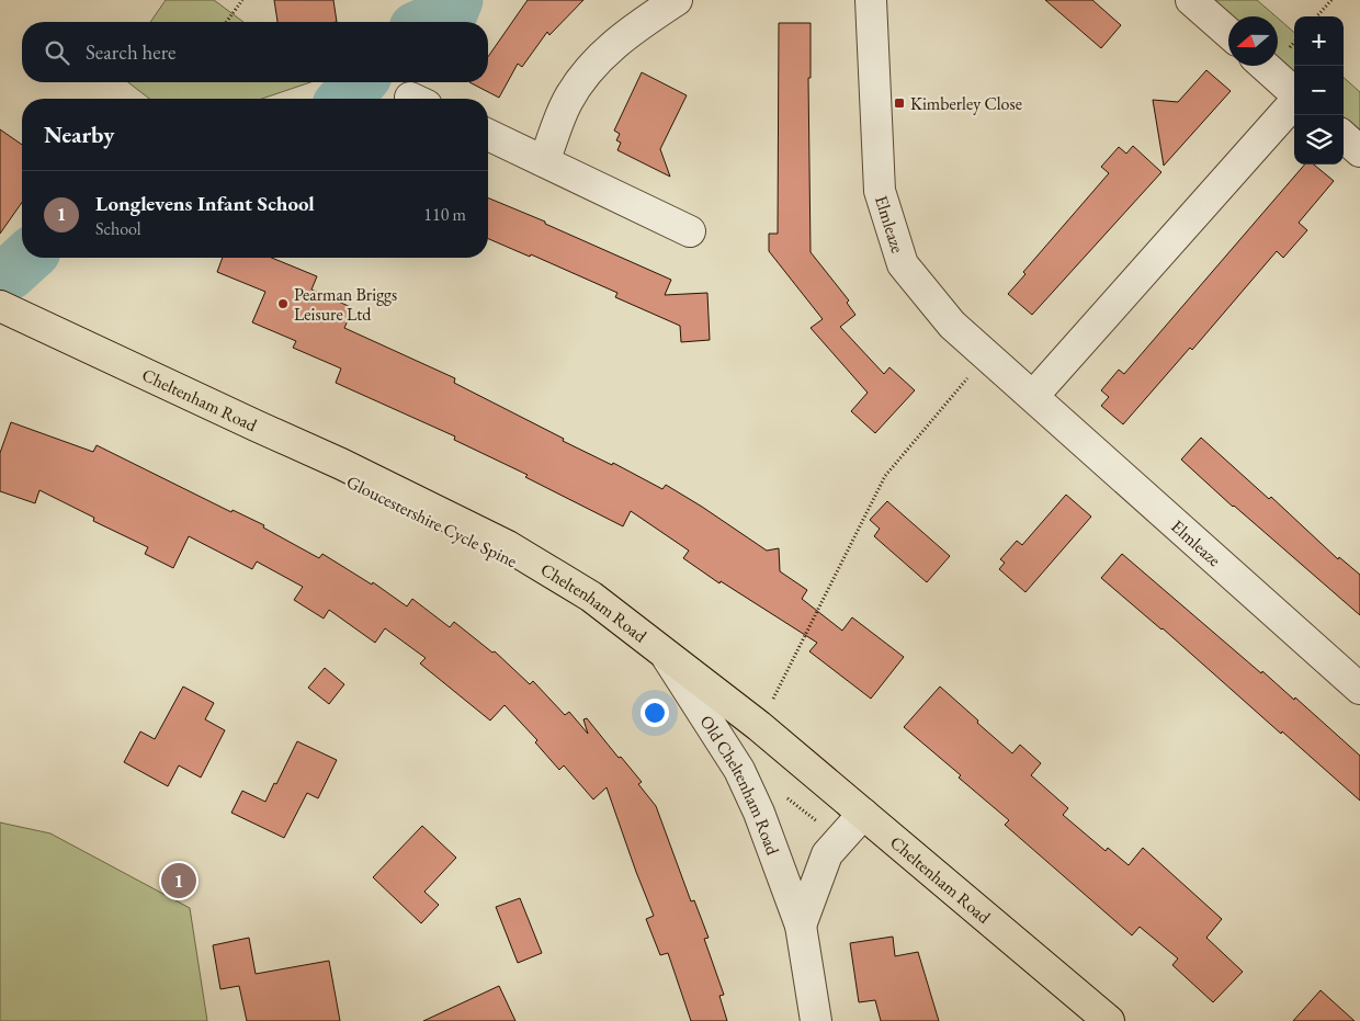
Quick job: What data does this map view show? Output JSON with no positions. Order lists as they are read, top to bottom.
{
  "streets": {
    "main road": ["Cheltenham Road"],
    "street": ["Elmleaze", "Old Cheltenham Road"]
  },
  "crossings": [
    ["Cheltenham Road", "Old Cheltenham Road"]
  ],
  "places": {
    "transit": ["Kimberley Close"],
    "other": ["Pearman Briggs Leisure Ltd"]
  },
  "north": "left",
  "page": {
    "map_buttons": ["+", "−"],
    "search": "Search here",
    "heading": "Nearby",
    "list": [
      {
        "mark": "1",
        "name": "Longlevens Infant School",
        "note": "School",
        "value": "110 m"
      }
    ],
    "pins": "1"
  }
}
